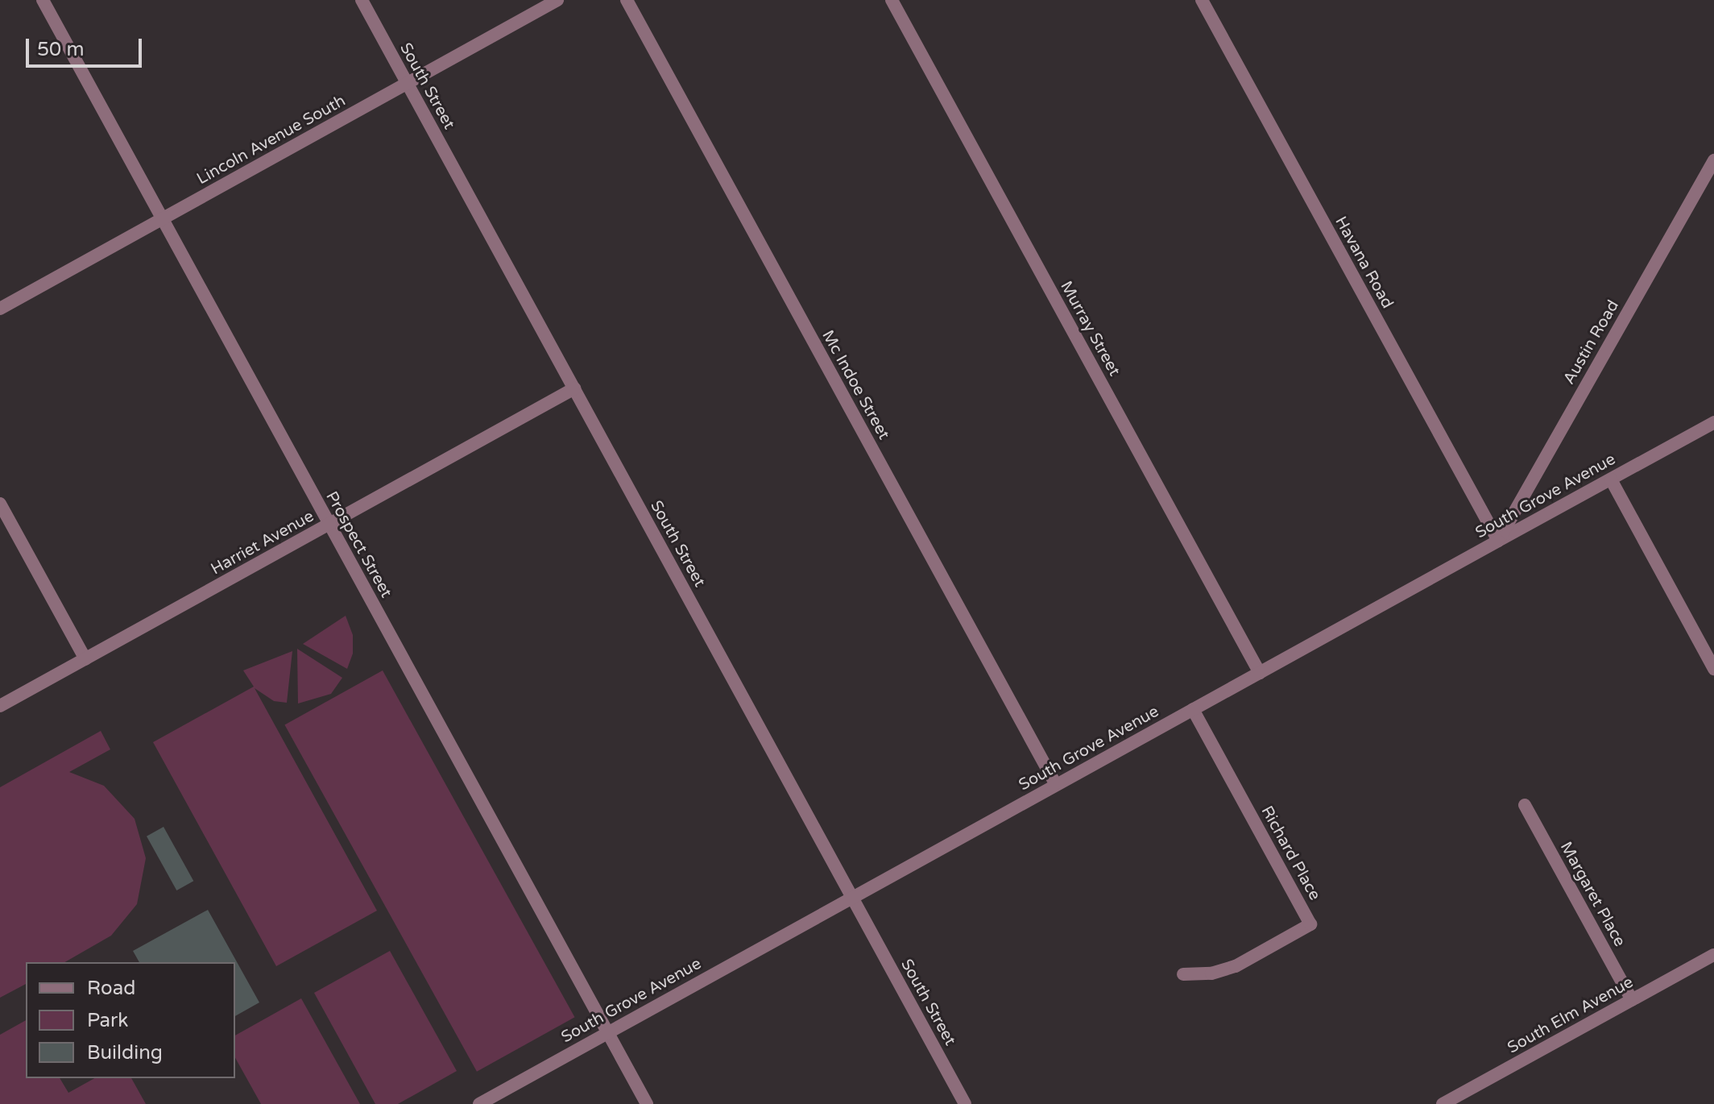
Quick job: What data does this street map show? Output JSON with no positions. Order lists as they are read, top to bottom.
{
  "streets": {
    "street": [
      "South Street",
      "Lincoln Avenue South",
      "Havana Road",
      "Murray Street",
      "Austin Road",
      "Mc Indoe Street",
      "South Grove Avenue",
      "Harriet Avenue",
      "Prospect Street",
      "Richard Place",
      "Margaret Place",
      "South Elm Avenue"
    ]
  },
  "crossings": [
    ["South Street", "Lincoln Avenue South"],
    ["South Street", "South Grove Avenue"],
    ["South Street", "Harriet Avenue"],
    ["Lincoln Avenue South", "Prospect Street"],
    ["Havana Road", "Austin Road"],
    ["Havana Road", "South Grove Avenue"],
    ["Murray Street", "South Grove Avenue"],
    ["Austin Road", "South Grove Avenue"],
    ["Mc Indoe Street", "South Grove Avenue"],
    ["South Grove Avenue", "Prospect Street"],
    ["South Grove Avenue", "Richard Place"],
    ["Harriet Avenue", "Prospect Street"],
    ["Margaret Place", "South Elm Avenue"]
  ],
  "legend": ["Road", "Park", "Building"],
  "scale_bar": "50 m"
}
